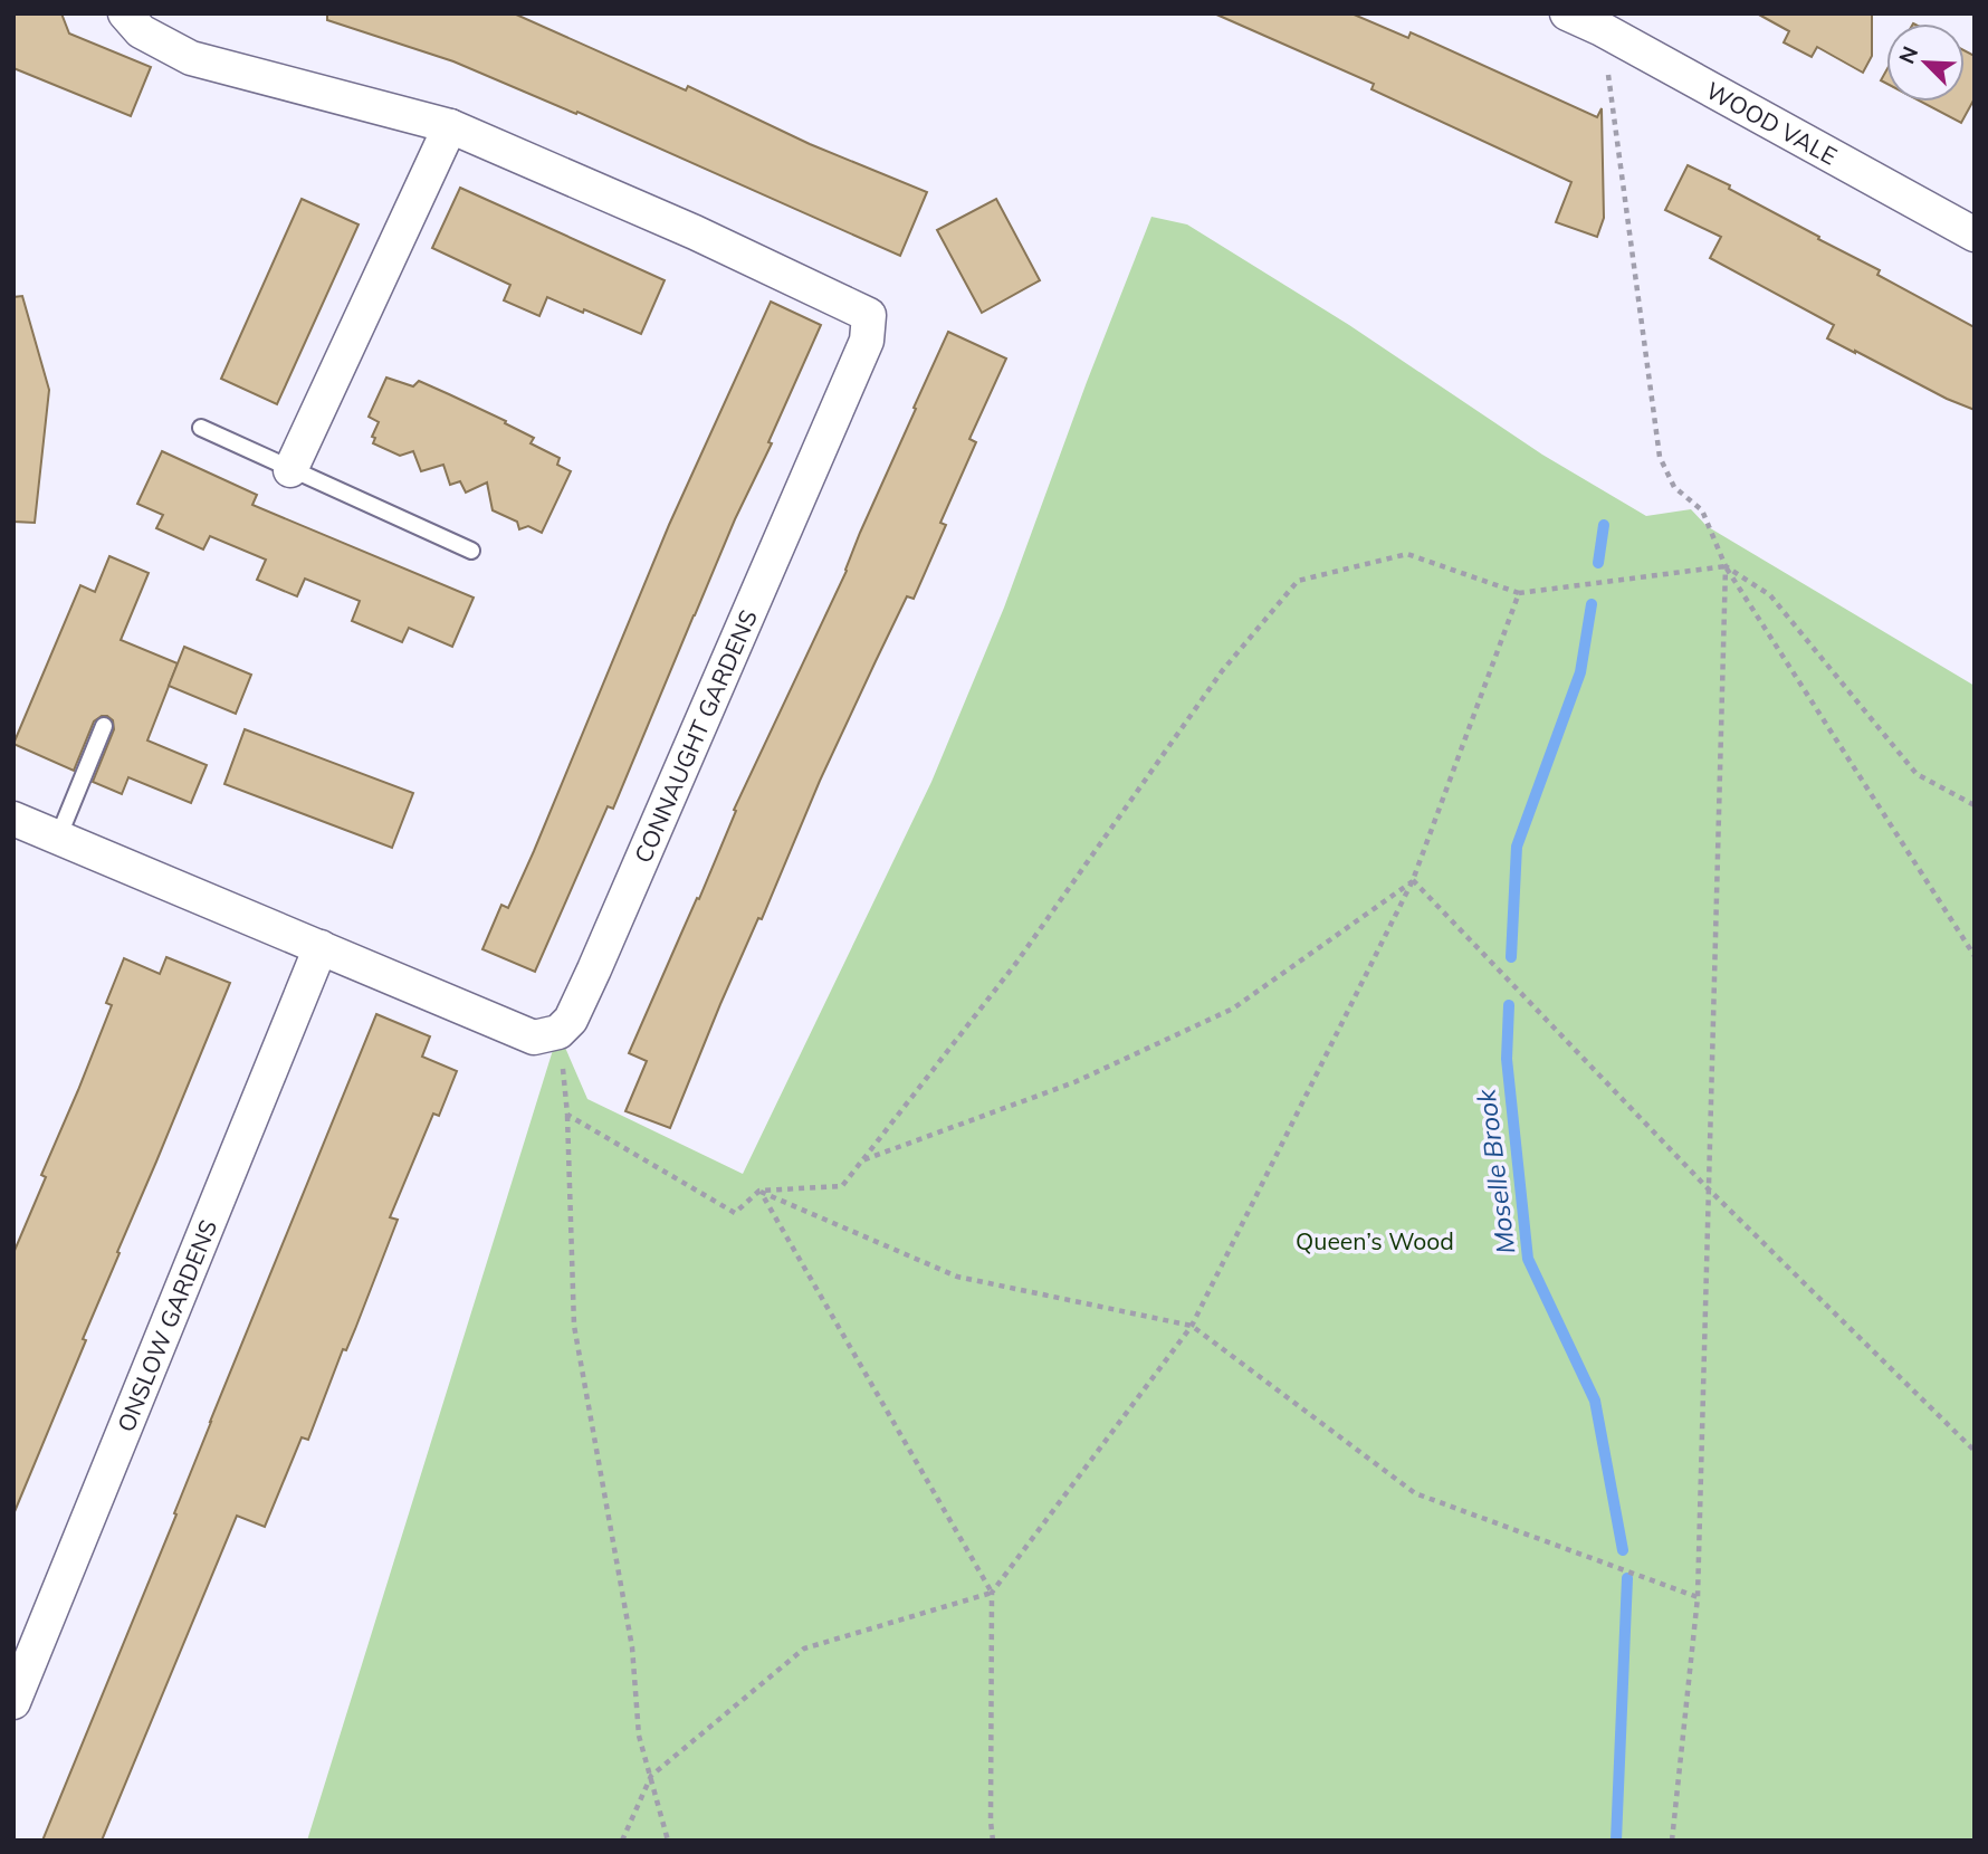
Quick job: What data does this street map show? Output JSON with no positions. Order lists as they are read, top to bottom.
{
  "streets": {
    "street": ["WOOD VALE", "CONNAUGHT GARDENS", "ONSLOW GARDENS"]
  },
  "water": ["Moselle Brook"],
  "parks": ["Queen’s Wood"],
  "north": "top left"
}
